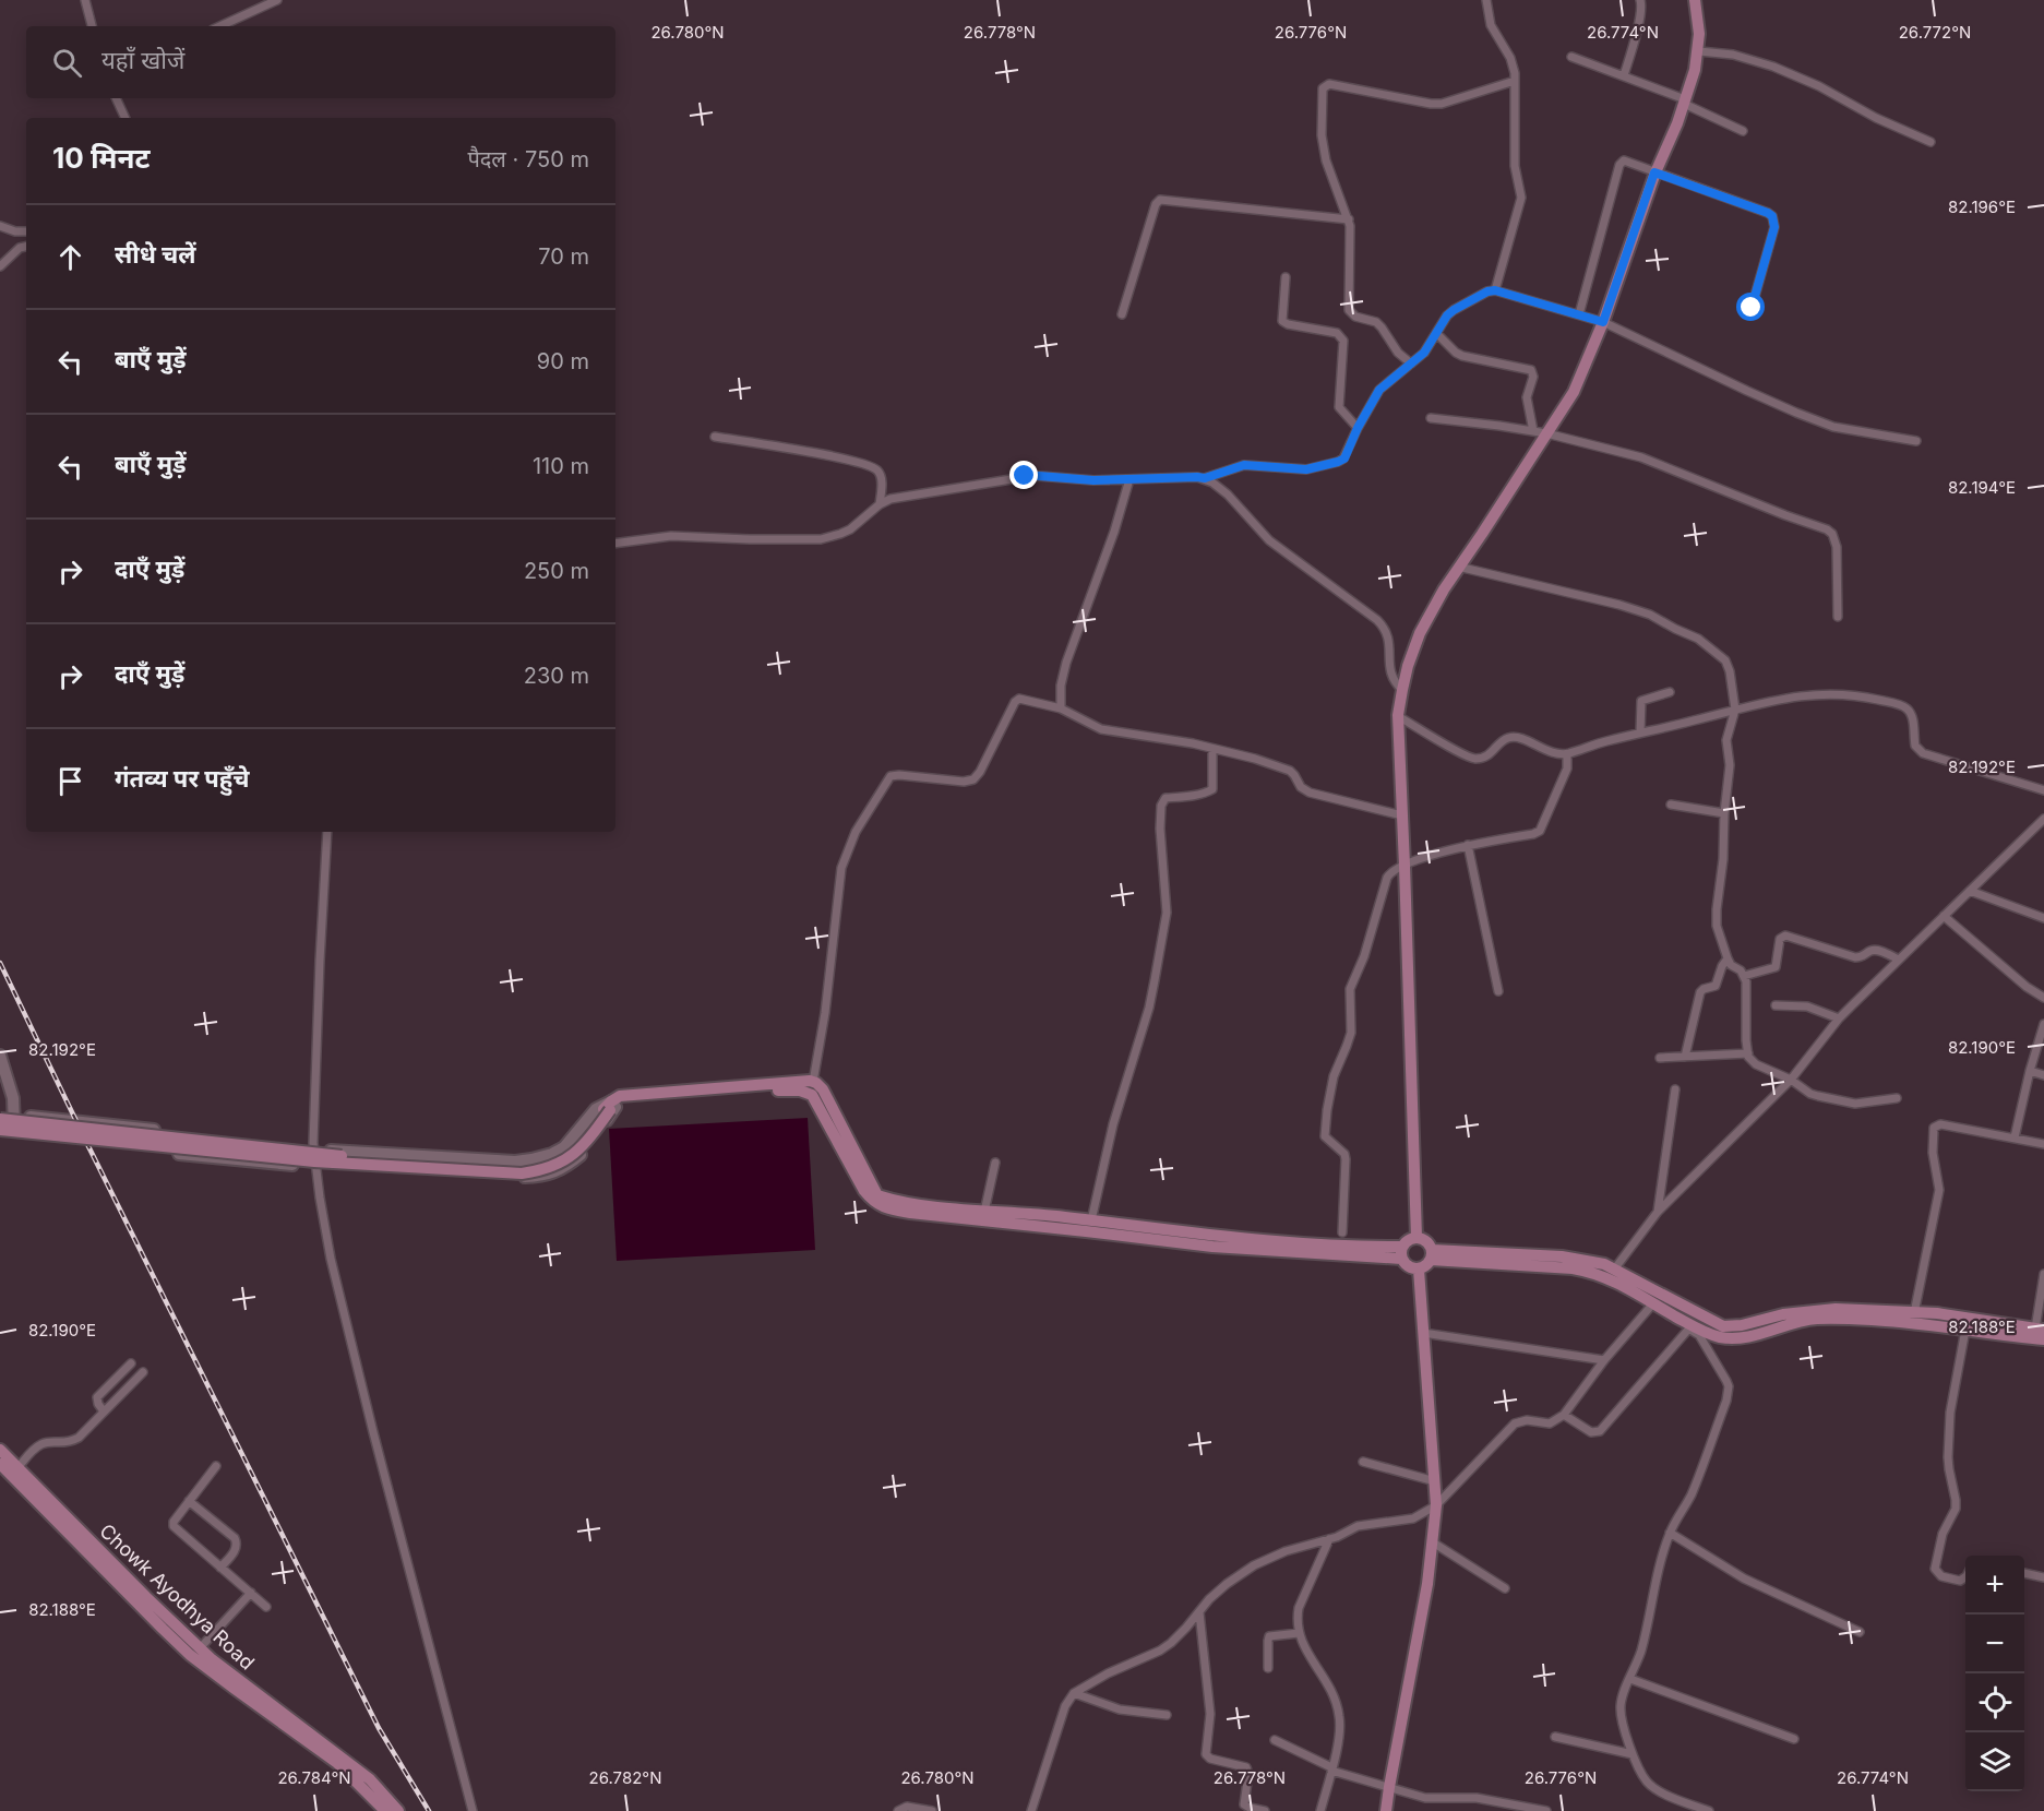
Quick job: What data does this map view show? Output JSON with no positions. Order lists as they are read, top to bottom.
{
  "streets": {
    "main road": ["Chowk Ayodhya Road"]
  },
  "page": {
    "search": "यहाँ खोजें",
    "heading": ["10 मिनट", "पैदल · 750 m"],
    "list": [
      ["सीधे चलें", "70 m"],
      ["बाएँ मुड़ें", "90 m"],
      ["बाएँ मुड़ें", "110 m"],
      ["दाएँ मुड़ें", "250 m"],
      ["दाएँ मुड़ें", "230 m"],
      "गंतव्य पर पहुँचे"
    ],
    "map_buttons": ["+", "−"]
  },
  "coordinates": [
    "26.780°N",
    "26.778°N",
    "26.776°N",
    "26.774°N",
    "26.772°N",
    "82.196°E",
    "82.194°E",
    "82.192°E",
    "82.190°E",
    "82.188°E",
    "26.784°N",
    "26.782°N"
  ]
}
